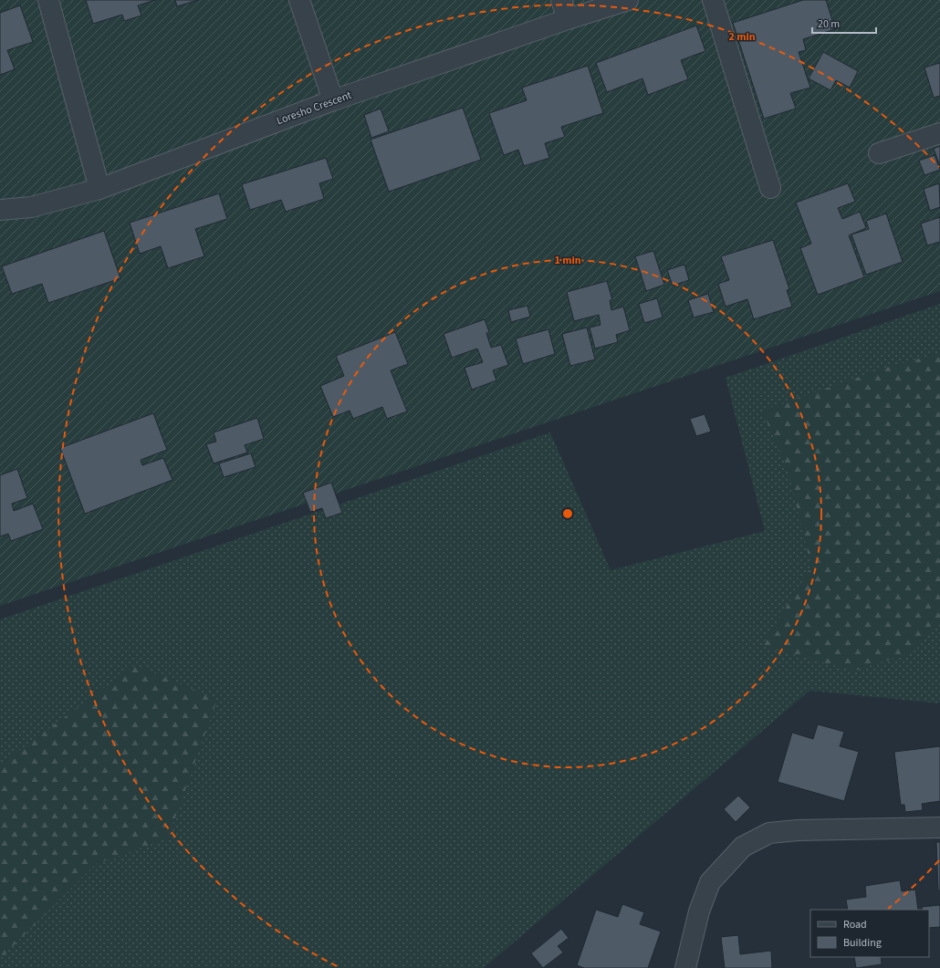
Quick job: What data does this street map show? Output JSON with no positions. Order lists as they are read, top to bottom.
{
  "streets": {
    "street": ["Loresho Crescent"]
  },
  "legend": ["Road", "Building"],
  "scale_bar": "20 m",
  "rings": ["2 min", "1 min"]
}
